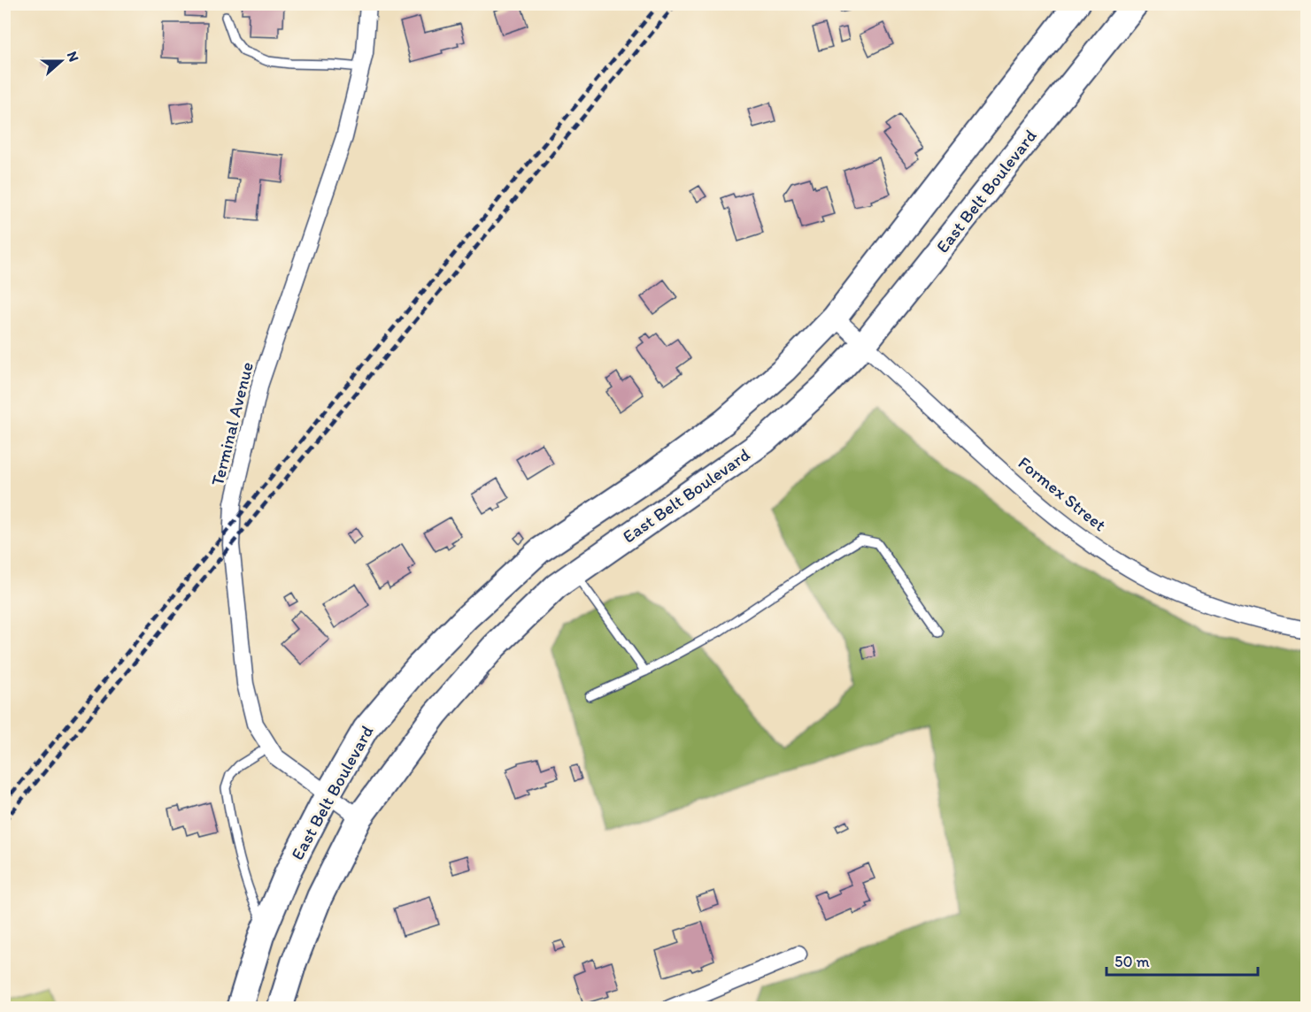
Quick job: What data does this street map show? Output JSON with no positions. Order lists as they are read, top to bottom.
{
  "streets": {
    "main road": ["East Belt Boulevard"],
    "street": ["Terminal Avenue", "Formex Street"]
  },
  "crossings": [
    ["East Belt Boulevard", "Terminal Avenue"],
    ["East Belt Boulevard", "Formex Street"]
  ],
  "scale_bar": "50 m",
  "north": "right"
}
